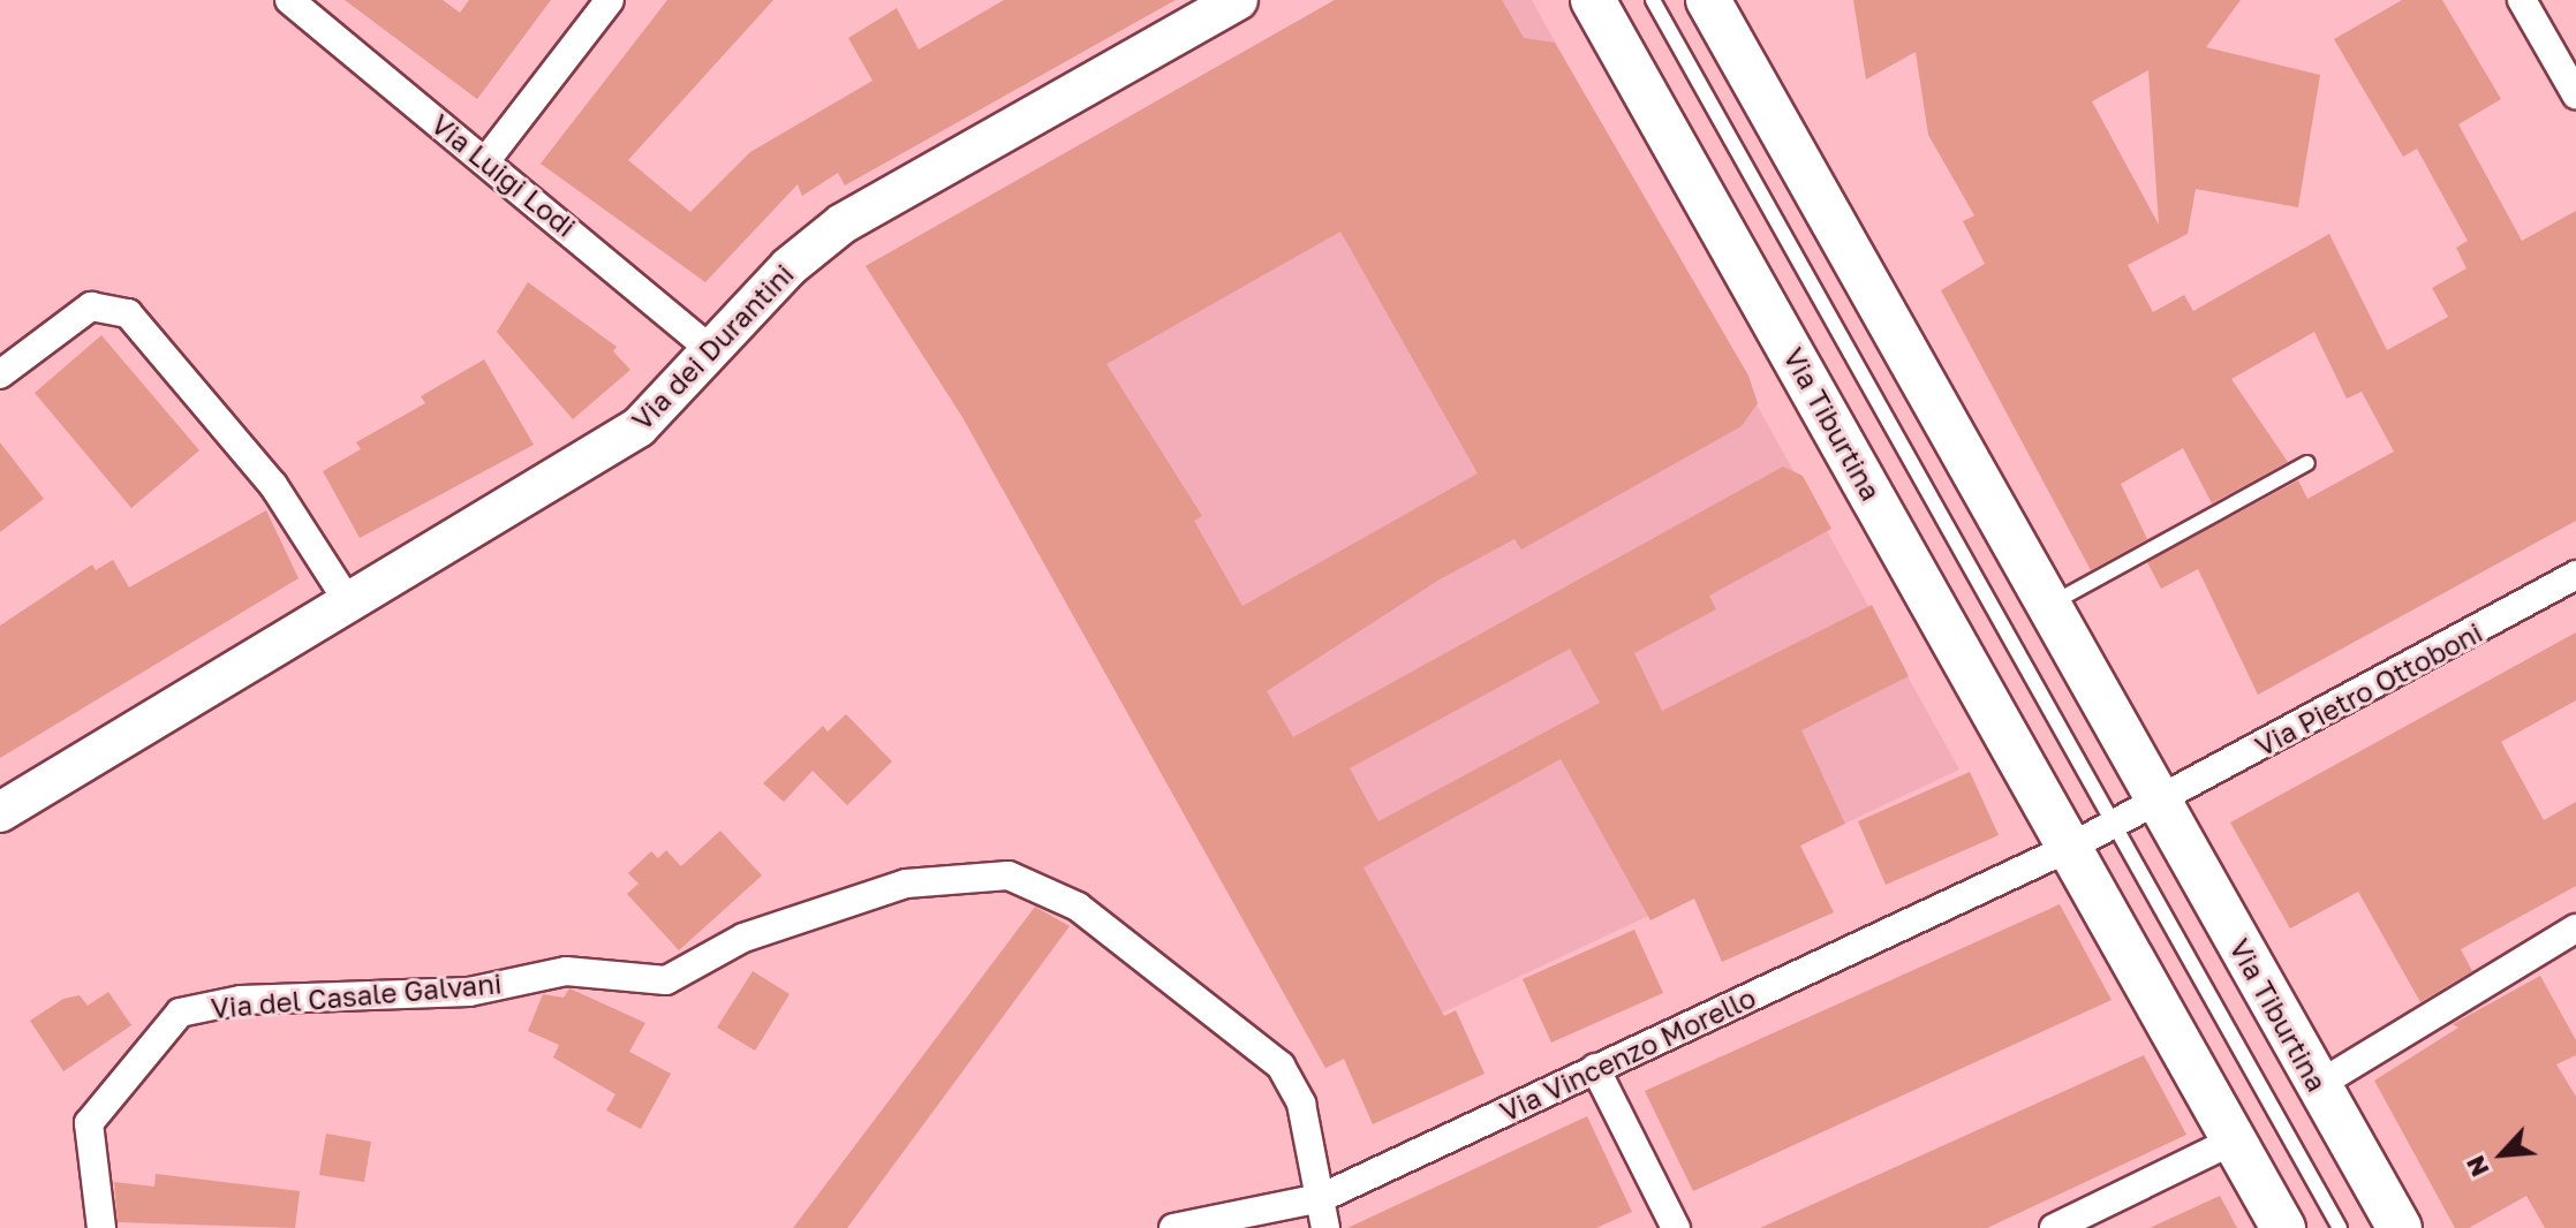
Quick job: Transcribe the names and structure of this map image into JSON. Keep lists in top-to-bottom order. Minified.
{"streets":{"main road":["Via Tiburtina"],"street":["Via Luigi Lodi","Via dei Durantini","Via Pietro Ottoboni","Via del Casale Galvani","Via Vincenzo Morello"]},"crossings":[["Via Luigi Lodi","Via dei Durantini"],["Via Tiburtina","Via Pietro Ottoboni"],["Via Tiburtina","Via Vincenzo Morello"],["Via del Casale Galvani","Via Vincenzo Morello"]],"north":"bottom left"}
